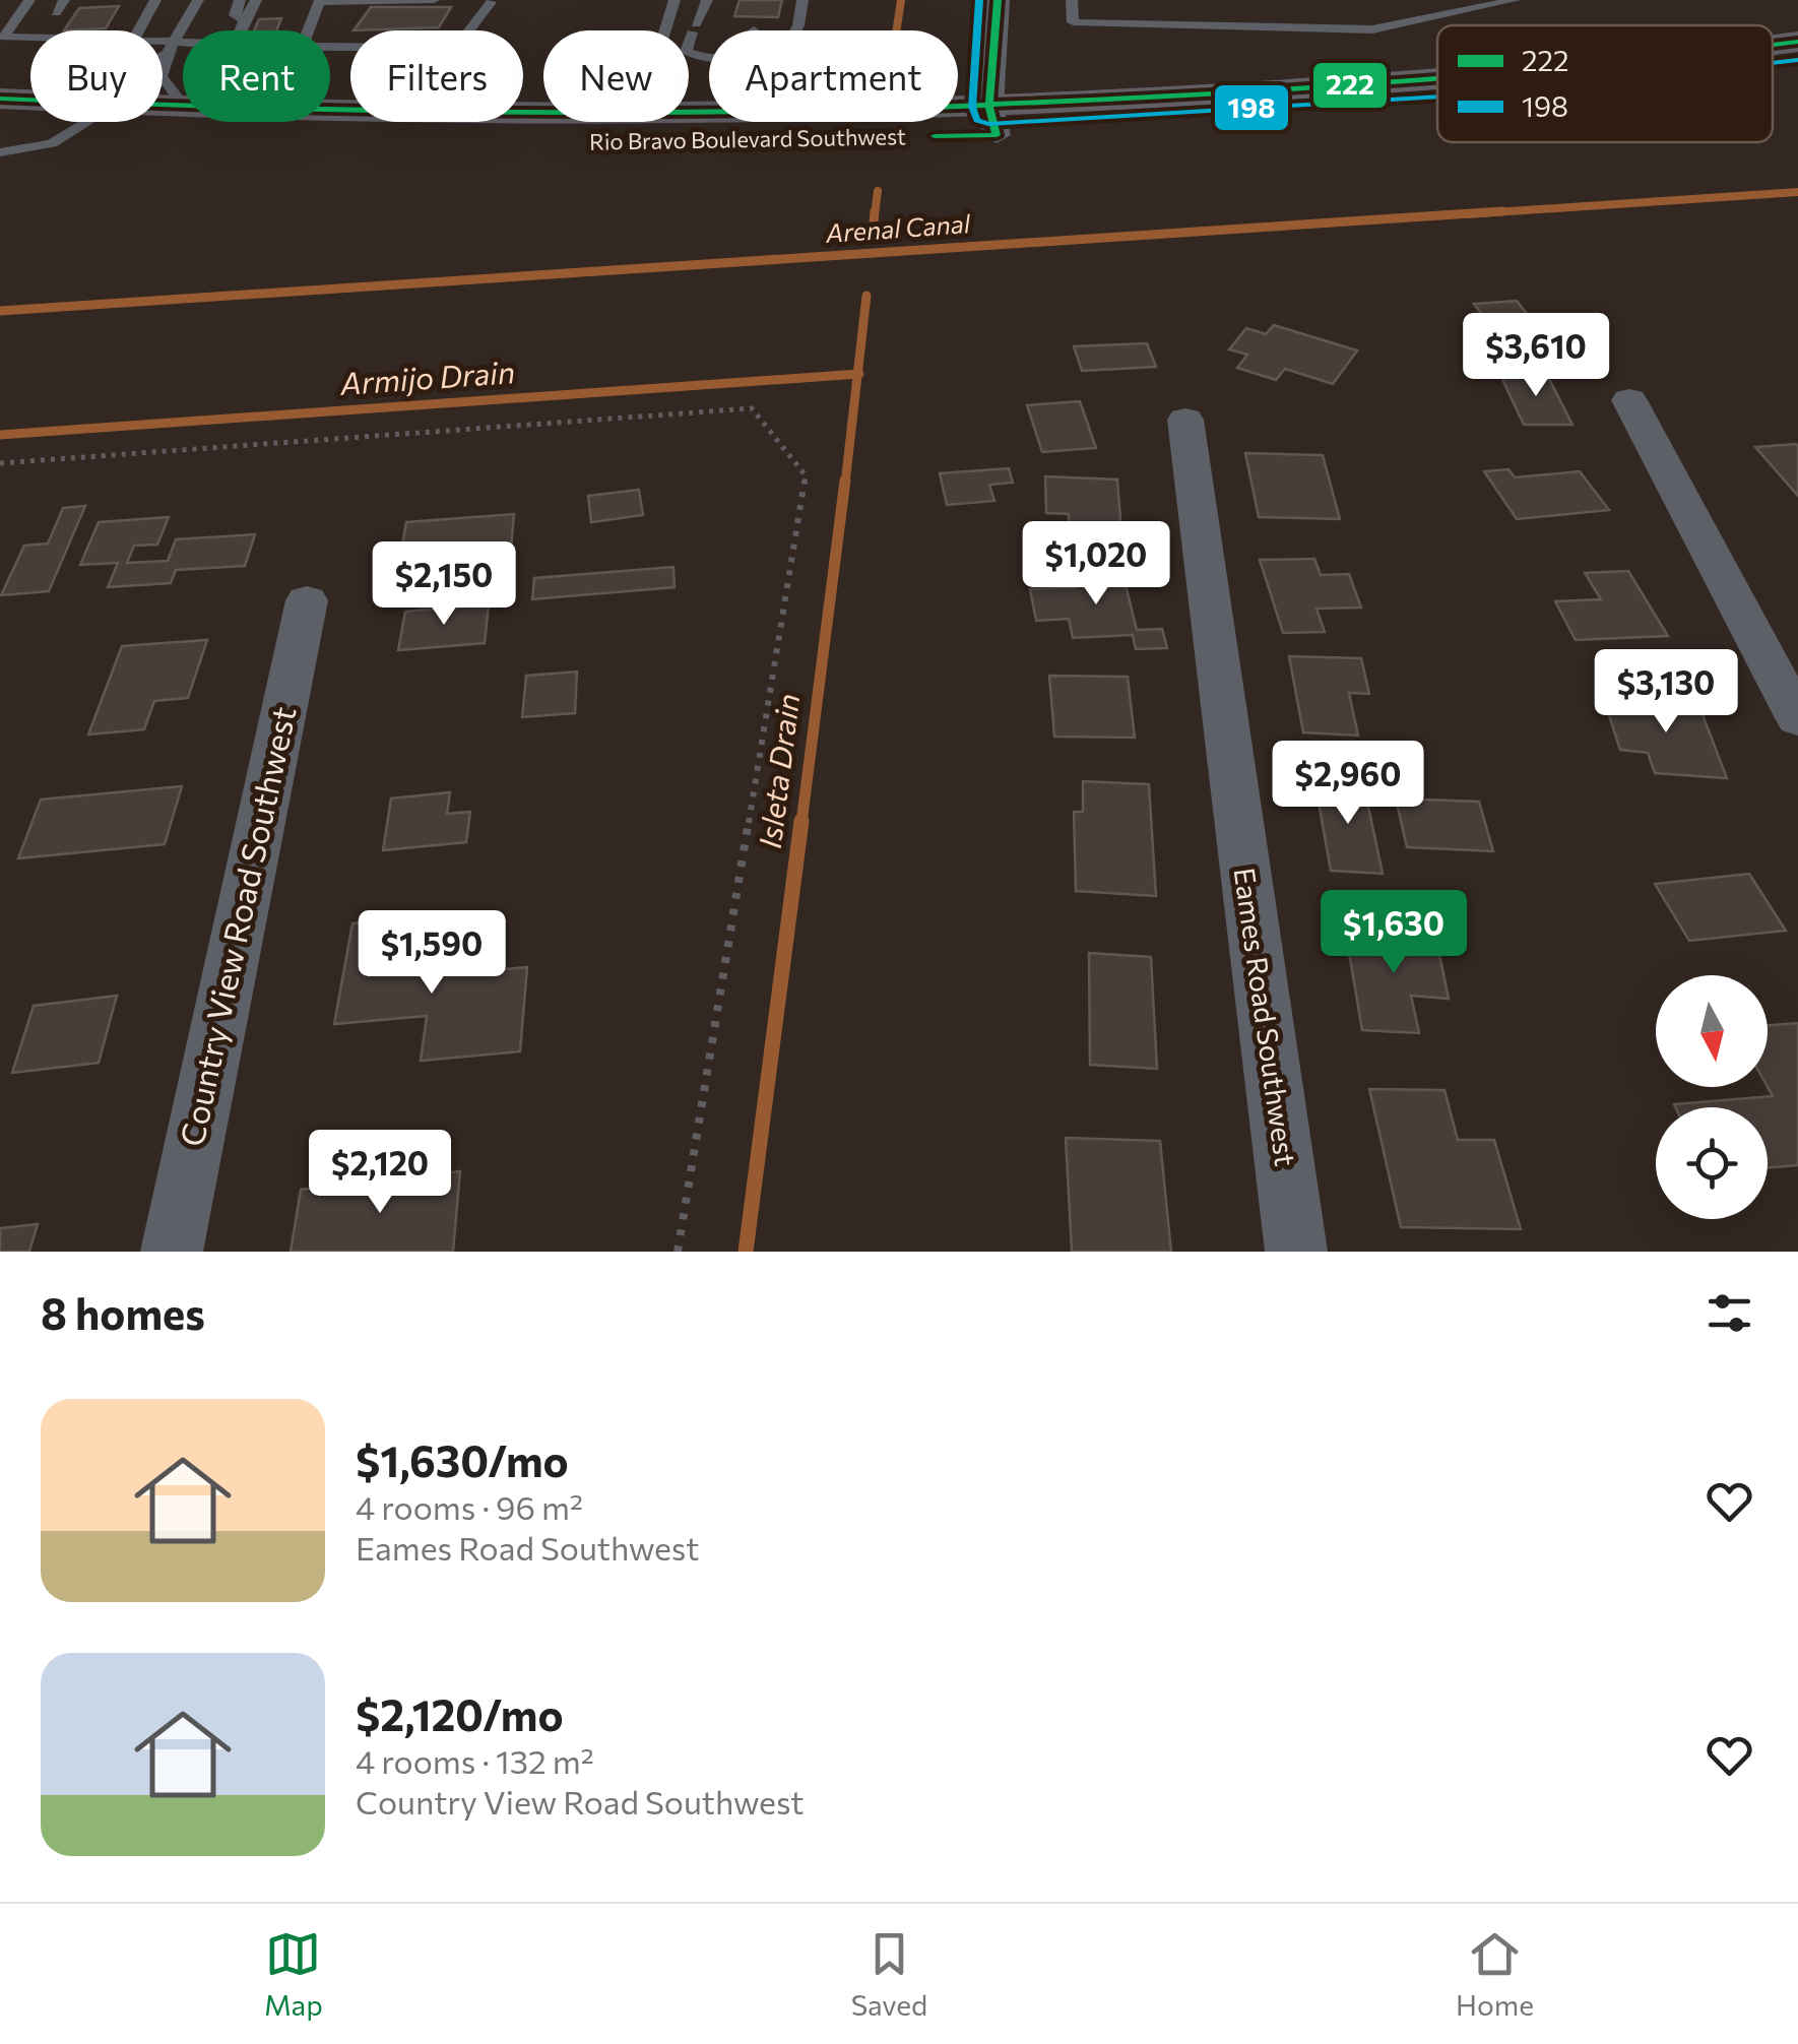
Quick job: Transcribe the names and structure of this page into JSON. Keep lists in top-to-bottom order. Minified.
{"streets":{"main road":["Rio Bravo Boulevard Southwest"],"street":["Country View Road Southwest","Eames Road Southwest"]},"water":["Arenal Canal","Armijo Drain","Isleta Drain"],"lines":["transit line 222","transit line 198"],"legend":["222","198"],"north":"bottom","page":{"chip":["Buy","Rent","Filters","New","Apartment"],"price":["$3,610","$1,020","$2,150","$3,130","$2,960","$1,630","$1,590","$2,120"],"heading":"8 homes","list":[{"name":"$1,630/mo","note":"4 rooms · 96 m² · Eames Road Southwest"},{"name":"$2,120/mo","note":"4 rooms · 132 m² · Country View Road Southwest"}],"tabs":["Map","Saved","Home"]}}
